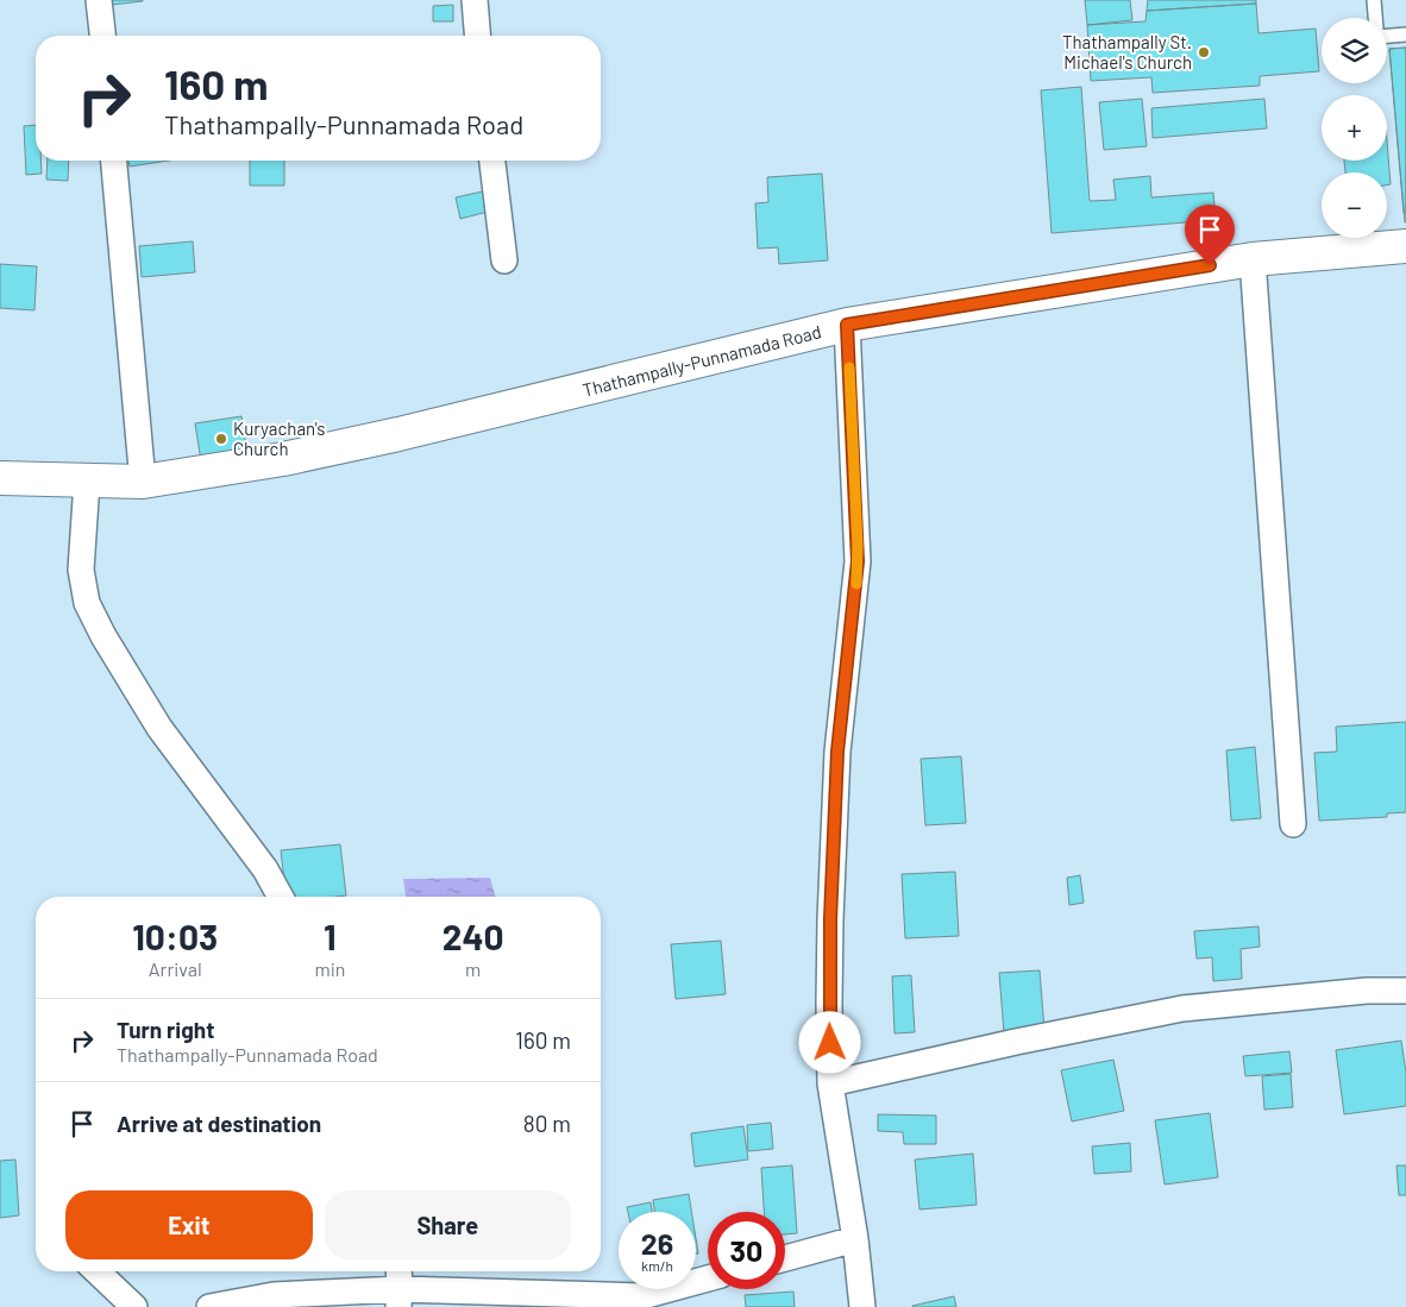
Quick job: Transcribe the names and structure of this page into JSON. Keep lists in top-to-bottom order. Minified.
{"streets":{"main road":["Thathampally-Punnamada Road"]},"places":["Thathampally St. Michael's Church","Kuryachan's Church"],"page":{"map_buttons":["+","−"],"turn":["160 m","Thathampally-Punnamada Road"],"eta":["10:03","Arrival","1","min","240","m"],"list":[{"name":"Turn right","note":"Thathampally-Punnamada Road","value":"160 m"},{"name":"Arrive at destination","value":"80 m"}],"buttons":["Exit","Share"],"speed":"26 km/h","limit":"30"}}
